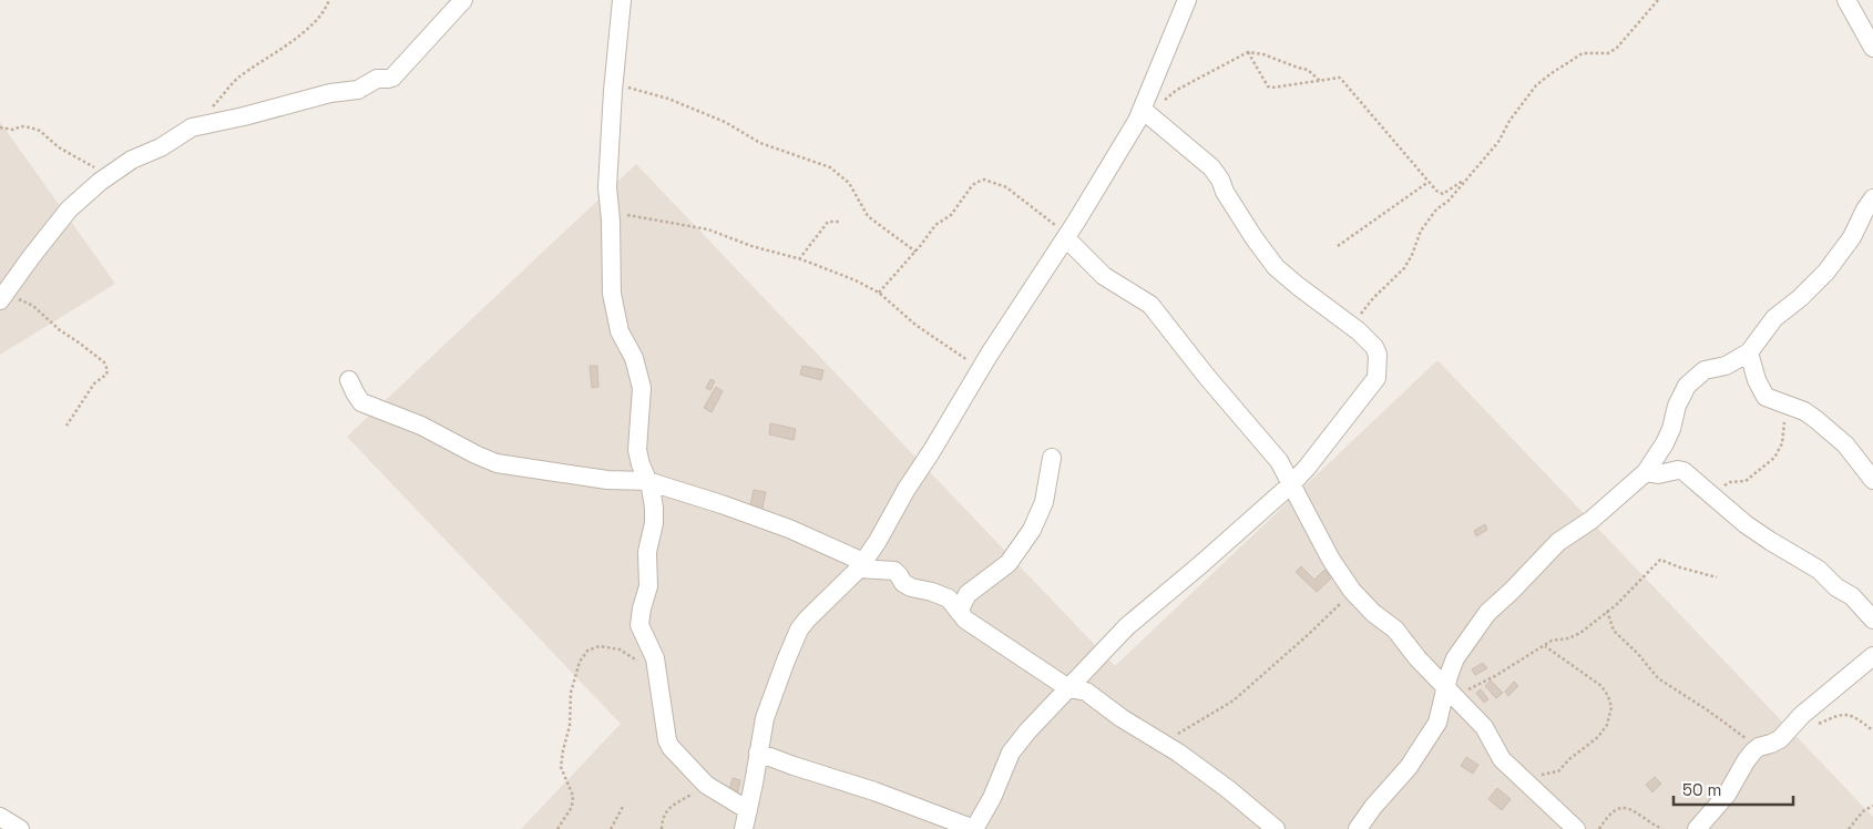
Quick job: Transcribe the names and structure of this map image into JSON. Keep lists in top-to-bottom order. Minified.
{"scale_bar":"50 m"}
